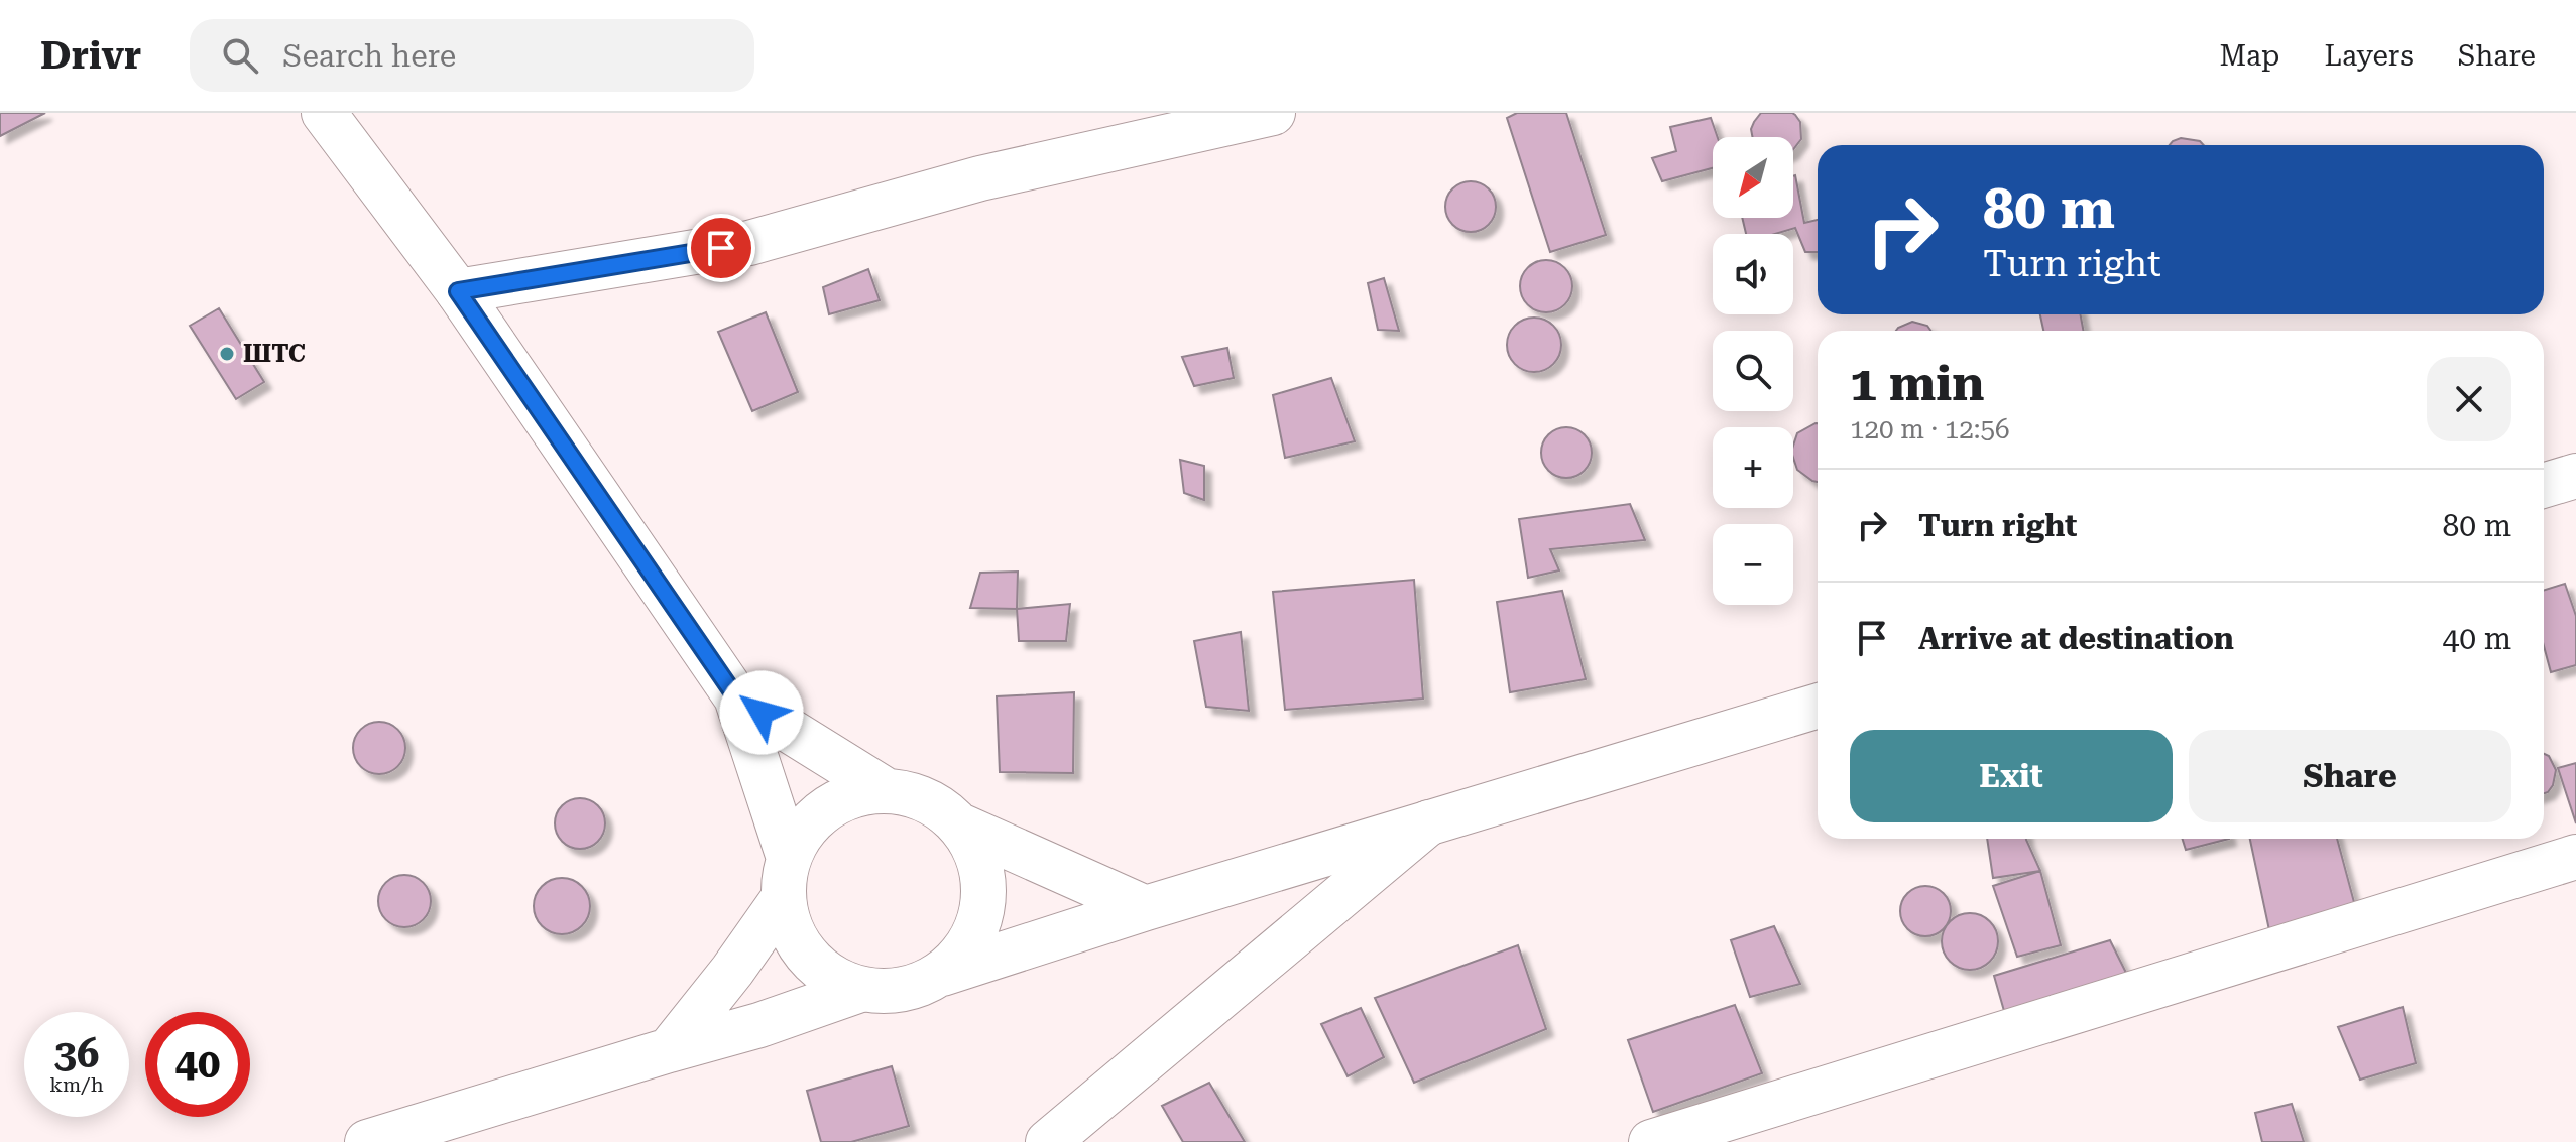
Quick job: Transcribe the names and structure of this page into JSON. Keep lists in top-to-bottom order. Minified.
{"places":["ШТС"],"north":"bottom left","page":{"header":"Drivr","search":"Search here","nav":["Map","Layers","Share"],"map_buttons":["+","−"],"turn":["80 m","Turn right"],"heading":["1 min","120 m · 12:56"],"list":[{"name":"Turn right","value":"80 m"},{"name":"Arrive at destination","value":"40 m"}],"buttons":["Exit","Share"],"speed":"36 km/h","limit":"40"}}
